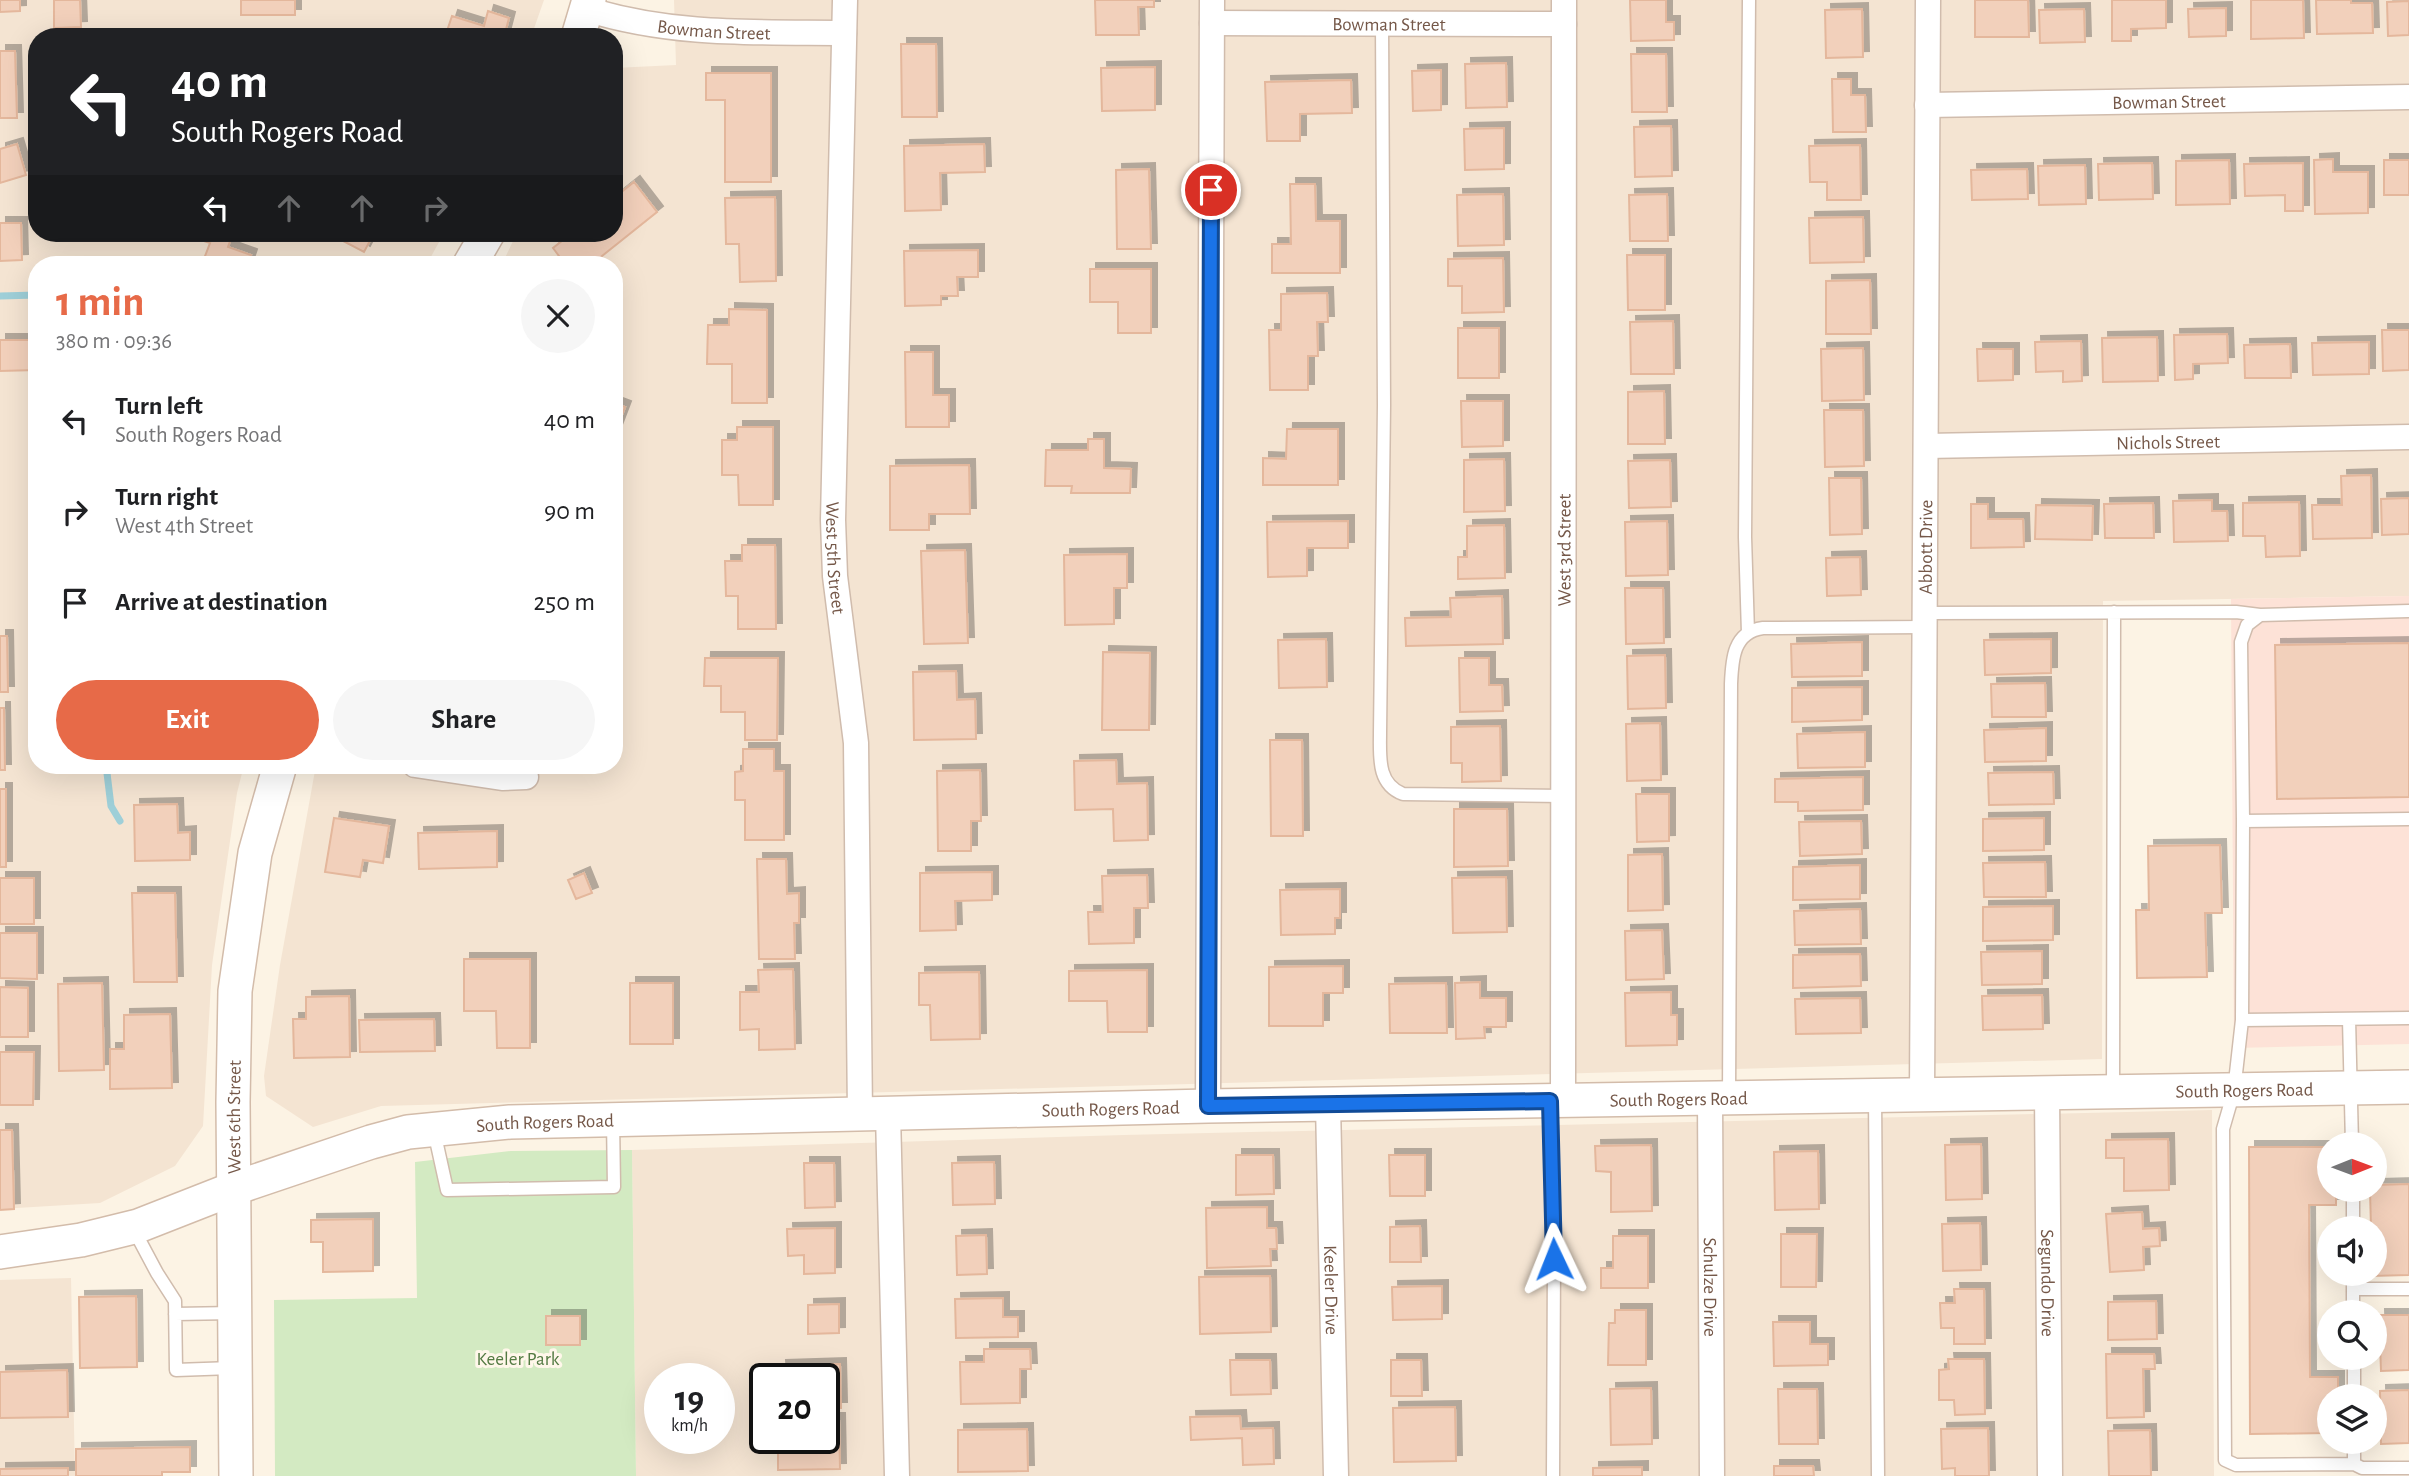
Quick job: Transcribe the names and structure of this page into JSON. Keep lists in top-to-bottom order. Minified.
{"streets":{"street":["Bowman Street","Nichols Street","Abbott Drive","West 3rd Street","West 5th Street","South Rogers Road","West 6th Street","Segundo Drive","Schulze Drive","Keeler Drive"]},"crossings":[["Bowman Street","Abbott Drive"],["Bowman Street","West 3rd Street"],["Bowman Street","West 5th Street"],["Nichols Street","Abbott Drive"],["Abbott Drive","South Rogers Road"],["West 3rd Street","South Rogers Road"],["West 5th Street","South Rogers Road"],["South Rogers Road","West 6th Street"],["South Rogers Road","Segundo Drive"],["South Rogers Road","Schulze Drive"],["South Rogers Road","Keeler Drive"]],"parks":["Keeler Park"],"north":"right","page":{"turn":["40 m","South Rogers Road"],"heading":["1 min","380 m · 09:36"],"list":[{"name":"Turn left","note":"South Rogers Road","value":"40 m"},{"name":"Turn right","note":"West 4th Street","value":"90 m"},{"name":"Arrive at destination","value":"250 m"}],"buttons":["Exit","Share"],"speed":"19 km/h","limit":"20"}}
